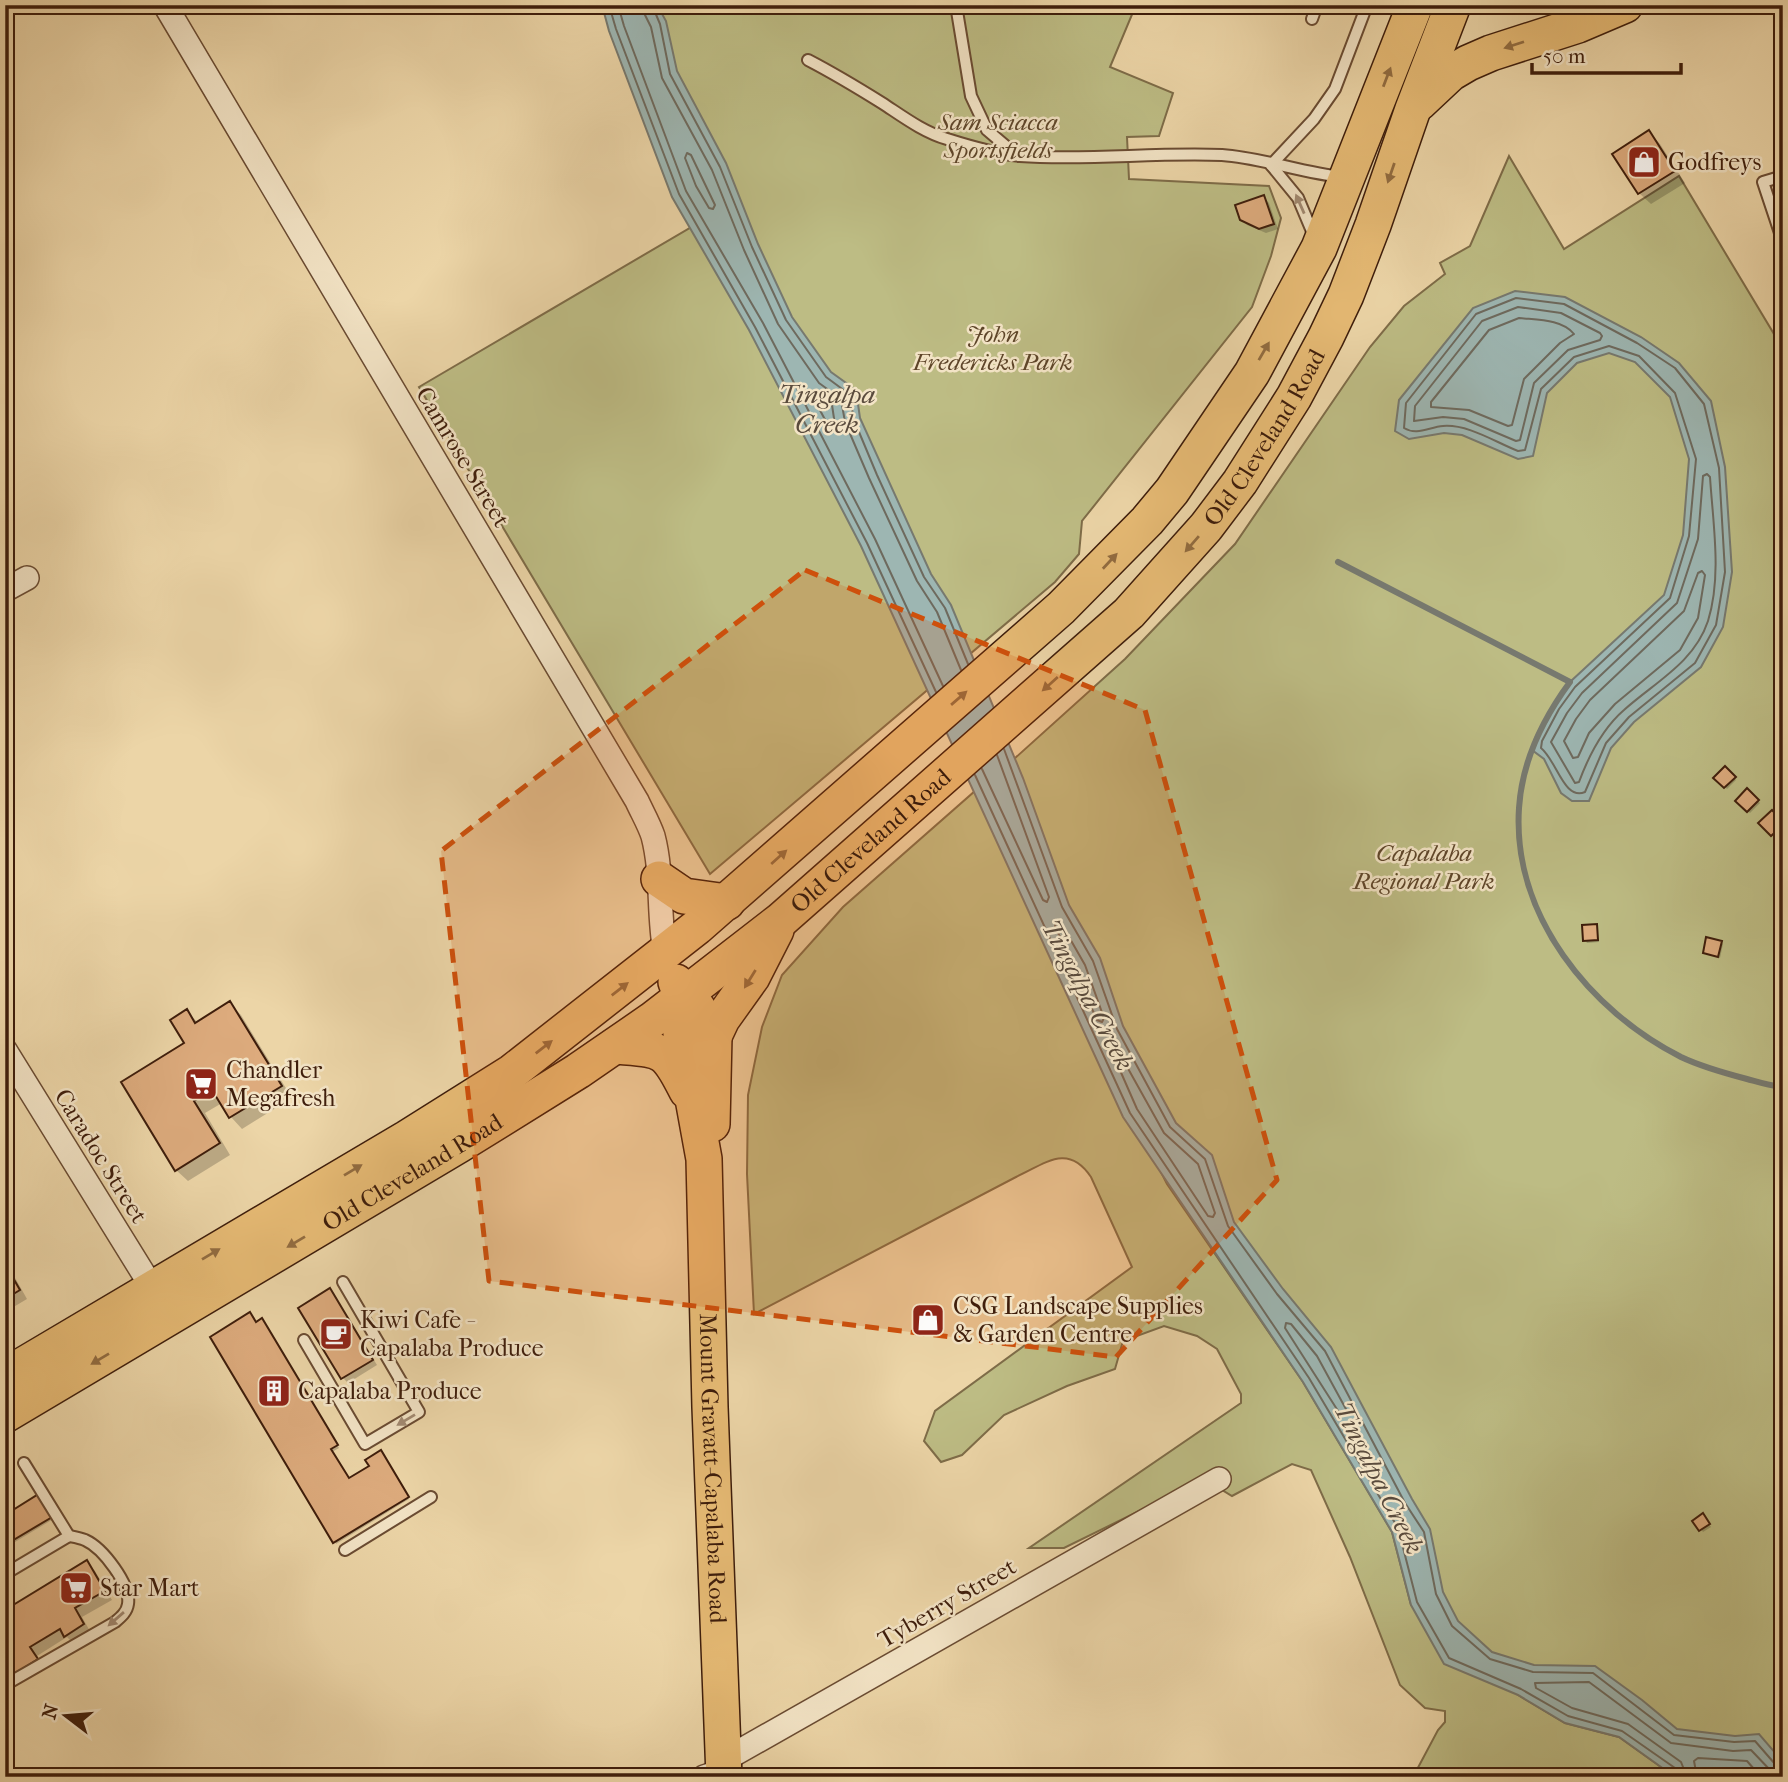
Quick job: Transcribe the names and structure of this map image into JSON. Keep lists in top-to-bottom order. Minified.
{"streets":{"main road":["Old Cleveland Road","Mount Gravatt-Capalaba Road"],"street":["Camrose Street","Caradoc Street","Tyberry Street"]},"crossings":[["Old Cleveland Road","Camrose Street"],["Old Cleveland Road","Caradoc Street"],["Old Cleveland Road","Mount Gravatt-Capalaba Road"],["Camrose Street","Mount Gravatt-Capalaba Road"],["Mount Gravatt-Capalaba Road","Tyberry Street"]],"water":["Tingalpa Creek"],"parks":["Sam Sciacca Sportsfields","John Fredericks Park","Capalaba Regional Park"],"places":{"shop":["Godfreys","CSG Landscape Supplies & Garden Centre"],"supermarket":["Chandler Megafresh","Star Mart"],"cafe":["Kiwi Cafe - Capalaba Produce"],"building":["Capalaba Produce"]},"scale_bar":"50 m","north":"left"}
